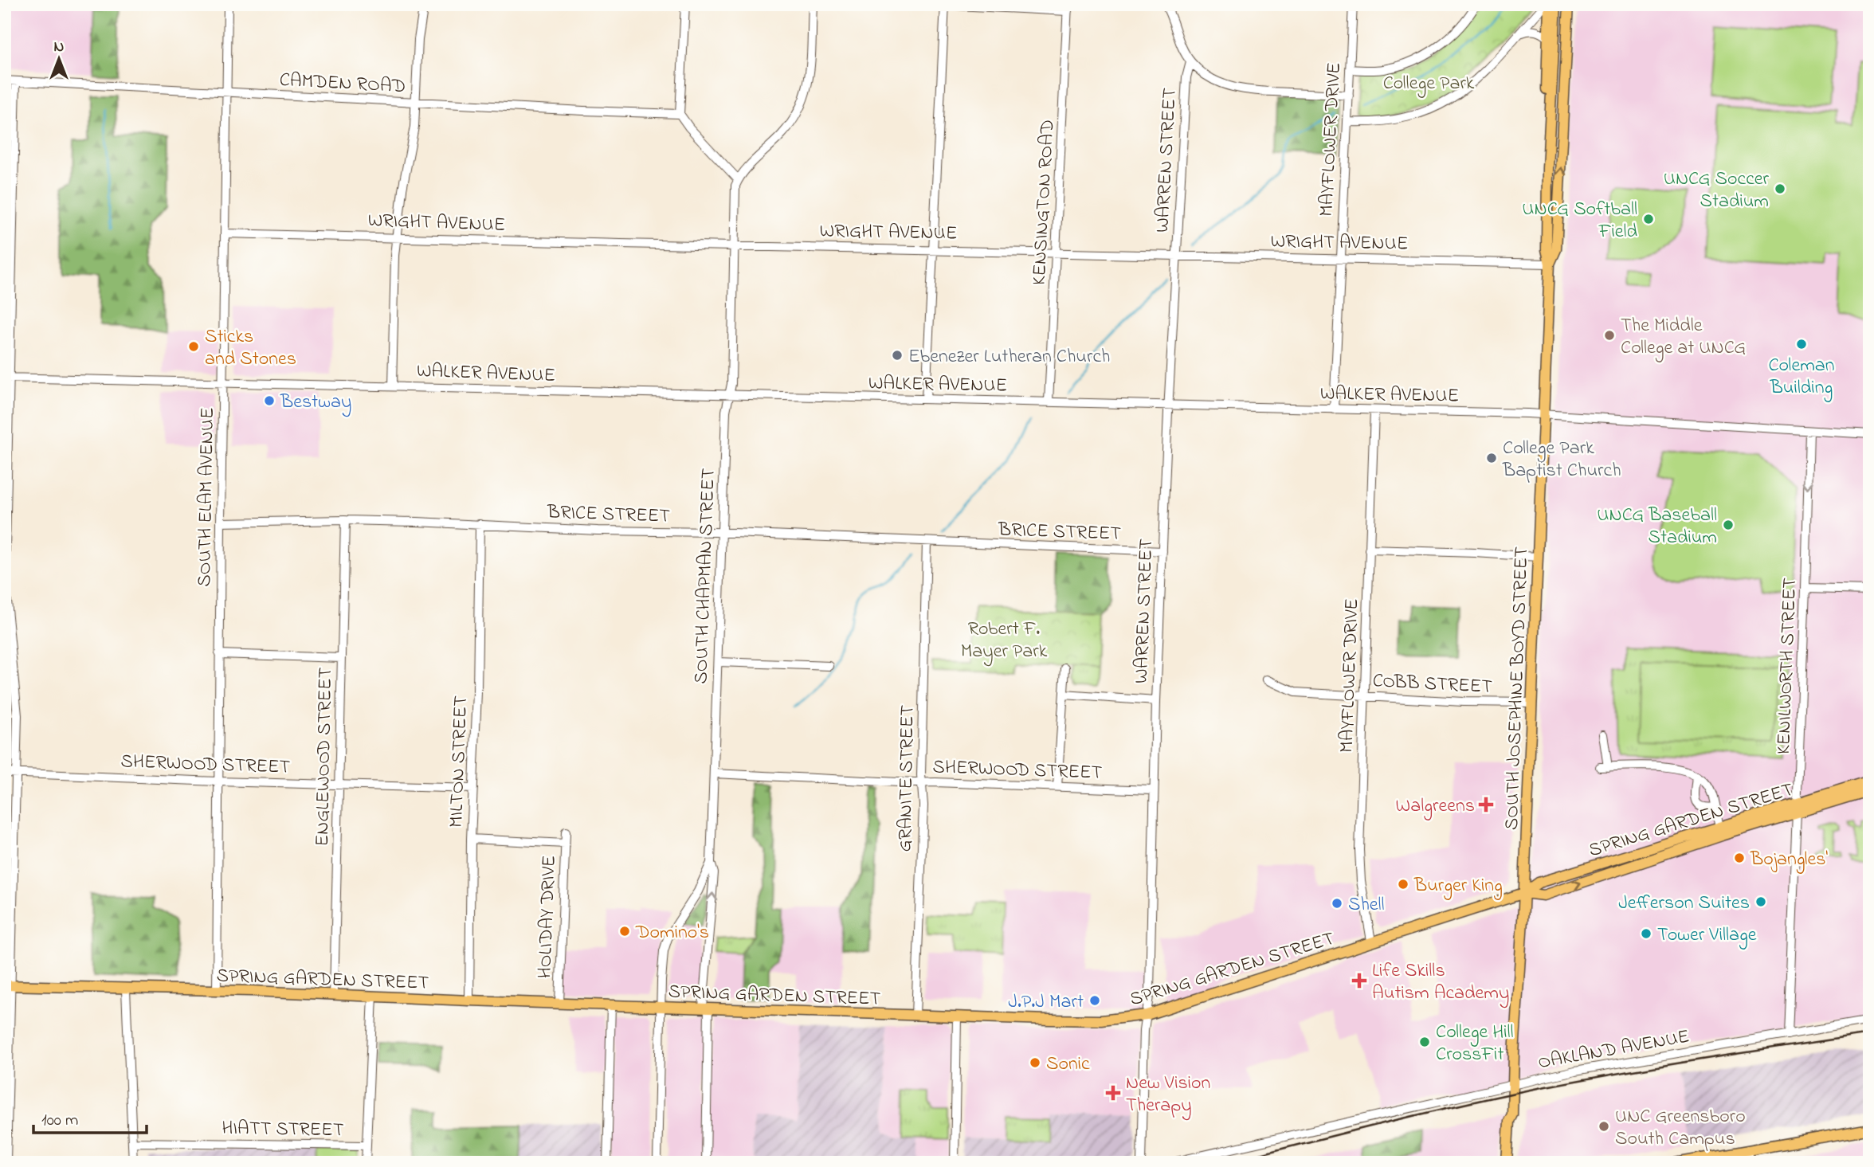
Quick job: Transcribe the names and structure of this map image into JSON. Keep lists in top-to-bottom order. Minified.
{"streets":{"main road":["SOUTH JOSEPHINE BOYD STREET","SPRING GARDEN STREET"],"street":["CAMDEN ROAD","MAYFLOWER DRIVE","WARREN STREET","KENSINGTON ROAD","WRIGHT AVENUE","WALKER AVENUE","SOUTH ELAM AVENUE","BRICE STREET","SOUTH CHAPMAN STREET","KENILWORTH STREET","COBB STREET","ENGLEWOOD STREET","MILTON STREET","SHERWOOD STREET","GRANITE STREET","HOLIDAY DRIVE","OAKLAND AVENUE","HIATT STREET"]},"crossings":[["CAMDEN ROAD","SOUTH ELAM AVENUE"],["MAYFLOWER DRIVE","WRIGHT AVENUE"],["MAYFLOWER DRIVE","WALKER AVENUE"],["MAYFLOWER DRIVE","COBB STREET"],["MAYFLOWER DRIVE","SPRING GARDEN STREET"],["WARREN STREET","WRIGHT AVENUE"],["WARREN STREET","WALKER AVENUE"],["WARREN STREET","BRICE STREET"],["WARREN STREET","SHERWOOD STREET"],["WARREN STREET","SPRING GARDEN STREET"],["KENSINGTON ROAD","WRIGHT AVENUE"],["KENSINGTON ROAD","WALKER AVENUE"],["WRIGHT AVENUE","SOUTH ELAM AVENUE"],["WRIGHT AVENUE","SOUTH CHAPMAN STREET"],["WRIGHT AVENUE","SOUTH JOSEPHINE BOYD STREET"],["WALKER AVENUE","SOUTH ELAM AVENUE"],["WALKER AVENUE","SOUTH CHAPMAN STREET"],["WALKER AVENUE","KENILWORTH STREET"],["WALKER AVENUE","SOUTH JOSEPHINE BOYD STREET"],["SOUTH ELAM AVENUE","BRICE STREET"],["SOUTH ELAM AVENUE","SHERWOOD STREET"],["SOUTH ELAM AVENUE","SPRING GARDEN STREET"],["BRICE STREET","SOUTH CHAPMAN STREET"],["BRICE STREET","ENGLEWOOD STREET"],["BRICE STREET","MILTON STREET"],["BRICE STREET","GRANITE STREET"],["SOUTH CHAPMAN STREET","SHERWOOD STREET"],["SOUTH CHAPMAN STREET","SPRING GARDEN STREET"],["KENILWORTH STREET","SPRING GARDEN STREET"],["KENILWORTH STREET","OAKLAND AVENUE"],["COBB STREET","SOUTH JOSEPHINE BOYD STREET"],["SOUTH JOSEPHINE BOYD STREET","SPRING GARDEN STREET"],["SOUTH JOSEPHINE BOYD STREET","OAKLAND AVENUE"],["ENGLEWOOD STREET","SHERWOOD STREET"],["ENGLEWOOD STREET","SPRING GARDEN STREET"],["MILTON STREET","SHERWOOD STREET"],["MILTON STREET","SPRING GARDEN STREET"],["SHERWOOD STREET","GRANITE STREET"],["GRANITE STREET","SPRING GARDEN STREET"],["SPRING GARDEN STREET","HOLIDAY DRIVE"]],"parks":["College Park","Robert F. Mayer Park"],"places":{"other":["UNCG Soccer Stadium","UNCG Softball Field","The Middle College at UNCG","Coleman Building","Sticks and Stones","Ebenezer Lutheran Church","Bestway","College Park Baptist Church","UNCG Baseball Stadium","Bojangles'","Burger King","Jefferson Suites","Shell","Domino's","Tower Village","J.P.J Mart","College Hill CrossFit","Sonic","UNC Greensboro South Campus"],"health":["Walgreens","Life Skills Autism Academy","New Vision Therapy"]},"scale_bar":"100 m","north":"top"}
